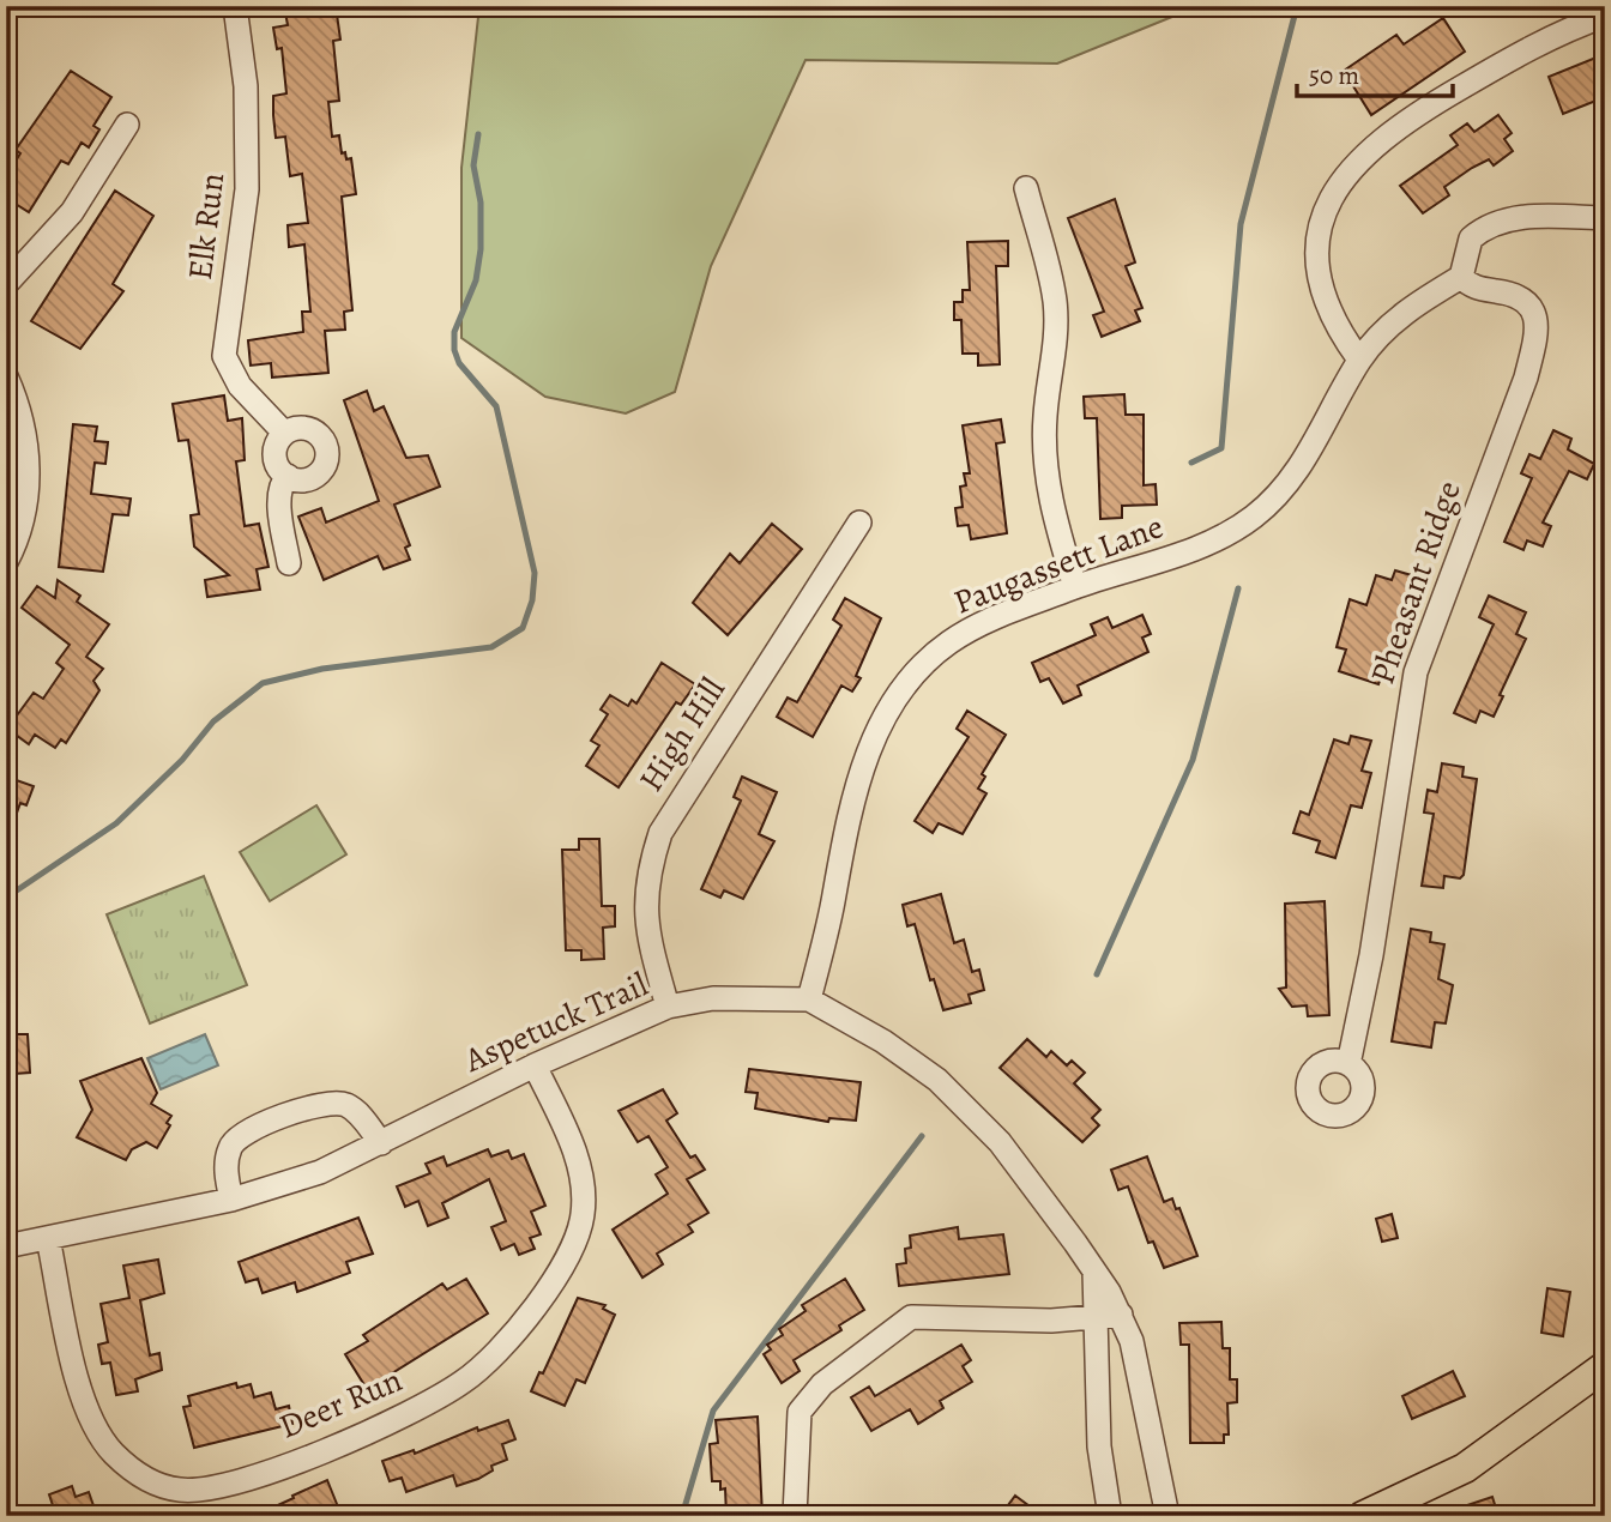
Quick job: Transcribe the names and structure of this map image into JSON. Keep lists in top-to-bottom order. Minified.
{"streets":{"street":["Elk Run","Paugassett Lane","Pheasant Ridge","High Hill","Aspetuck Trail","Deer Run"]},"crossings":[["Paugassett Lane","Pheasant Ridge"],["Paugassett Lane","Aspetuck Trail"],["High Hill","Aspetuck Trail"],["Aspetuck Trail","Deer Run"]],"scale_bar":"50 m"}
